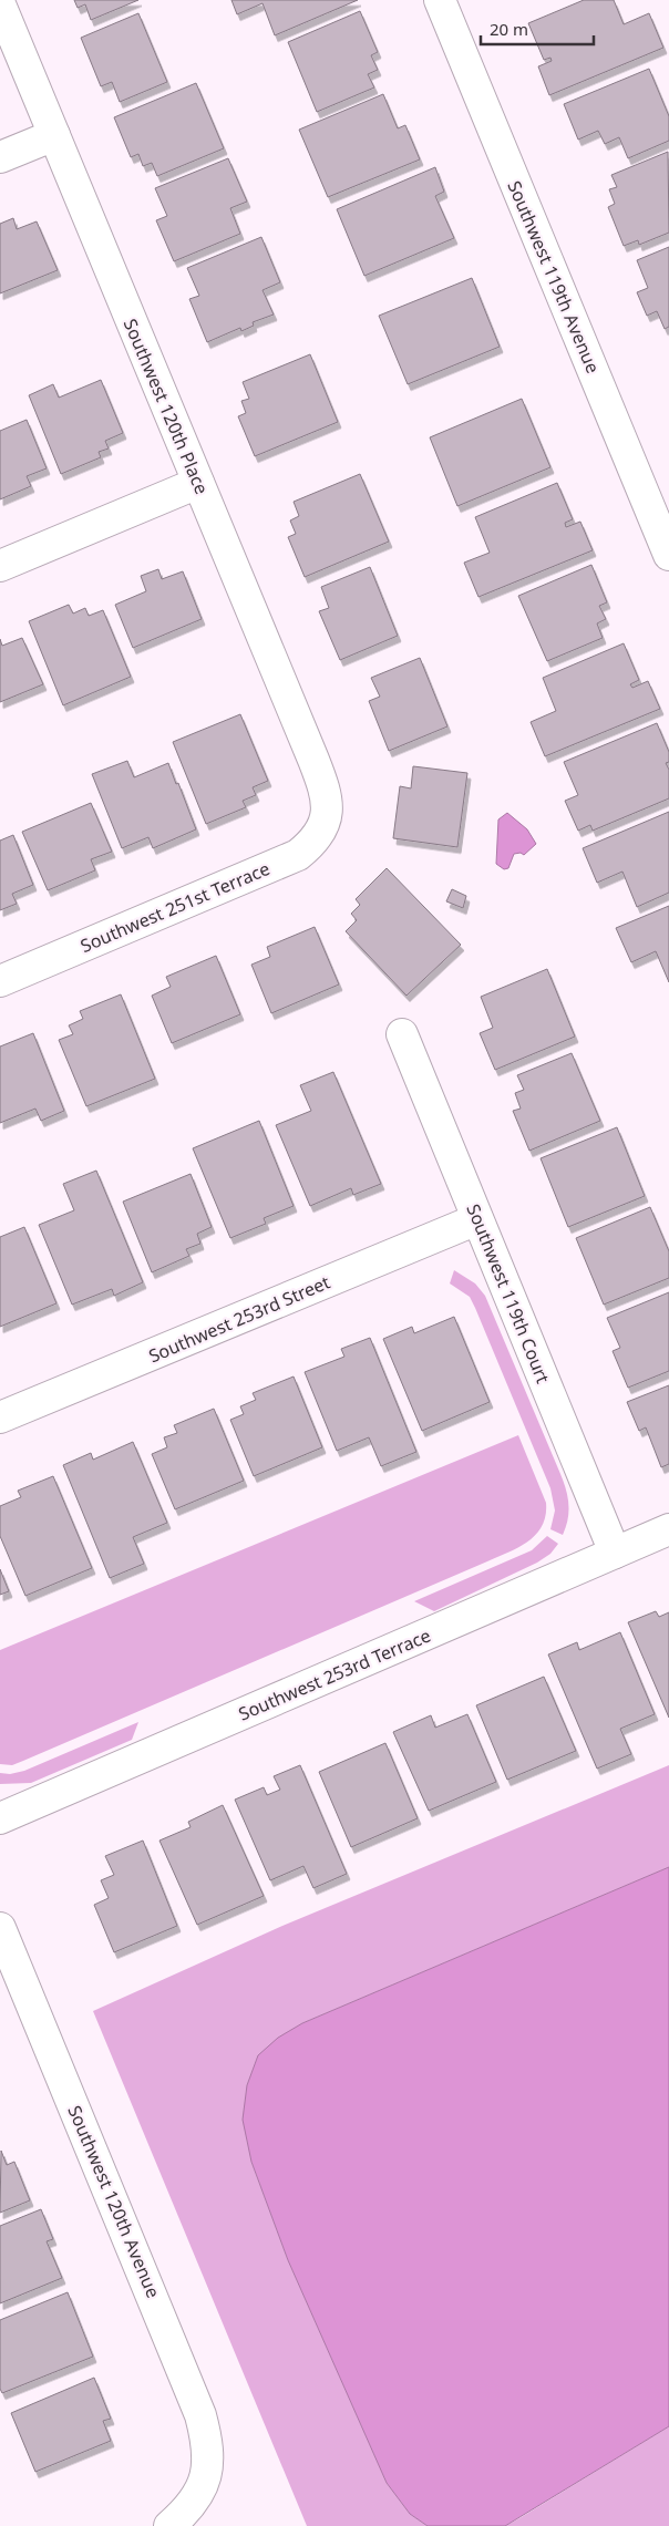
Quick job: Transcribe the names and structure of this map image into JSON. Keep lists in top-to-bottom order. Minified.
{"streets":{"street":["Southwest 119th Avenue","Southwest 120th Place","Southwest 251st Terrace","Southwest 119th Court","Southwest 253rd Street","Southwest 253rd Terrace","Southwest 120th Avenue"]},"crossings":[["Southwest 120th Place","Southwest 251st Terrace"],["Southwest 119th Court","Southwest 253rd Street"],["Southwest 119th Court","Southwest 253rd Terrace"]],"scale_bar":"20 m"}
